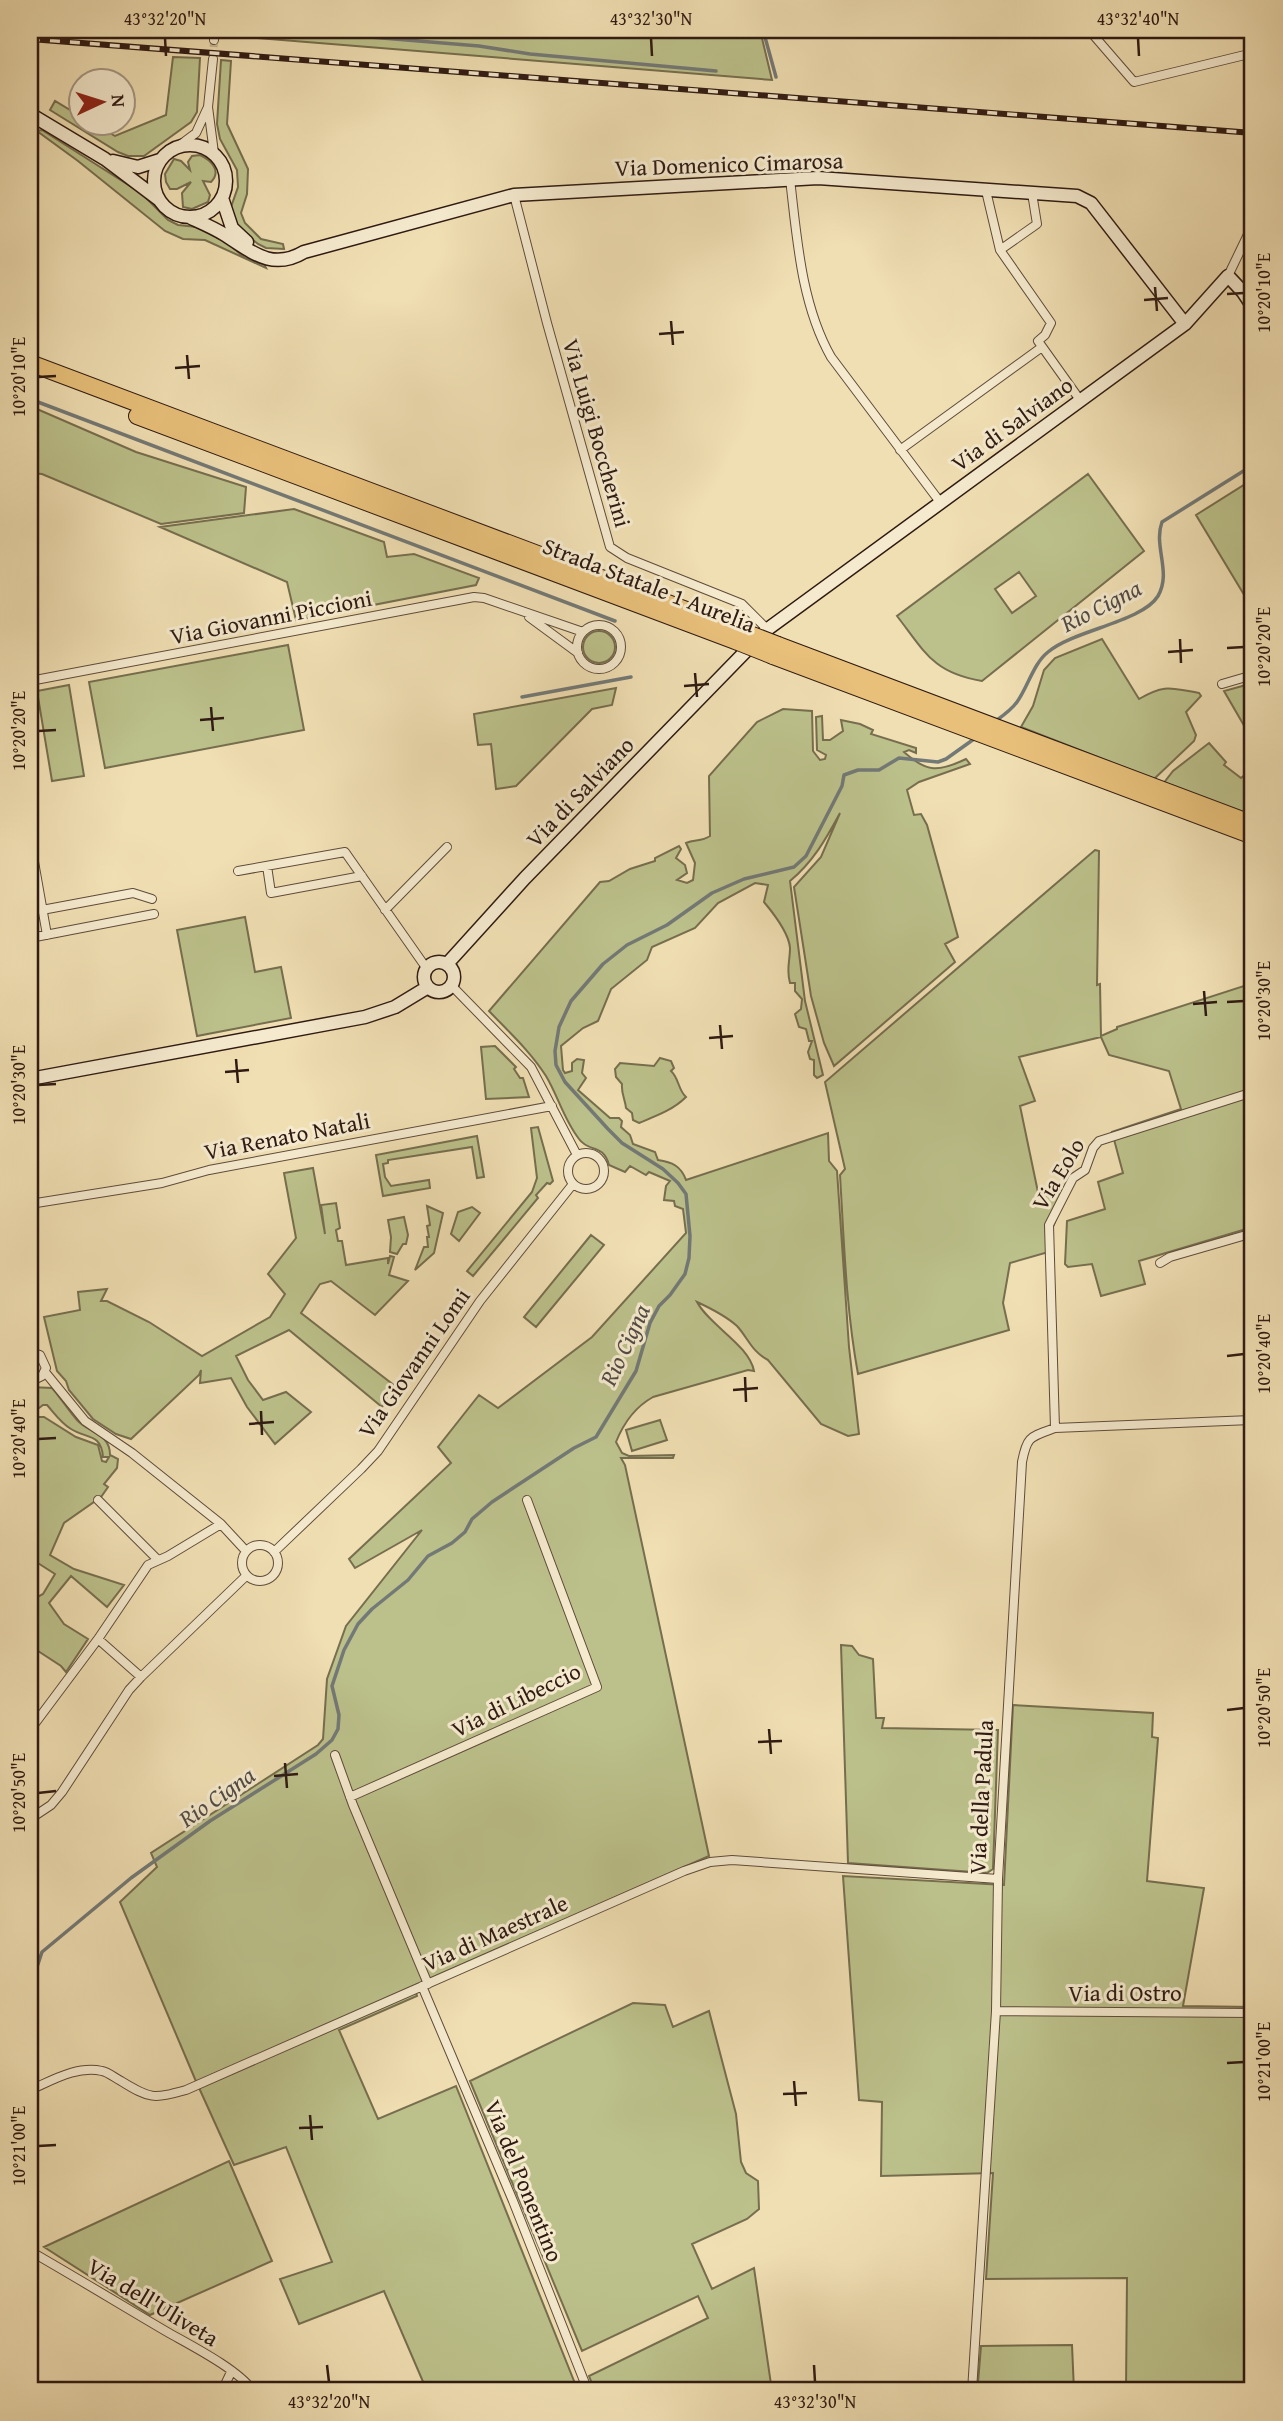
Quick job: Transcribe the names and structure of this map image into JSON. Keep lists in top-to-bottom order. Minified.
{"streets":{"highway":["Strada Statale 1 Aurelia"],"street":["Via Domenico Cimarosa","Via di Salviano","Via Luigi Boccherini","Via Giovanni Piccioni","Via Renato Natali","Via Eolo","Via Giovanni Lomi","Via di Libeccio","Via della Padula","Via di Maestrale","Via di Ostro","Via del Ponentino","Via dell'Uliveta"]},"crossings":[["Via Domenico Cimarosa","Via di Salviano"],["Via Domenico Cimarosa","Via Luigi Boccherini"],["Via di Salviano","Via Luigi Boccherini"],["Via di Salviano","Strada Statale 1 Aurelia"],["Via Eolo","Via della Padula"],["Via della Padula","Via di Maestrale"],["Via della Padula","Via di Ostro"],["Via di Maestrale","Via del Ponentino"]],"water":["Rio Cigna"],"north":"right","coordinates":["43°32'20\"N","43°32'30\"N","43°32'40\"N","10°20'10\"E","10°20'20\"E","10°20'30\"E","10°20'40\"E","10°20'50\"E","10°21'00\"E"]}
